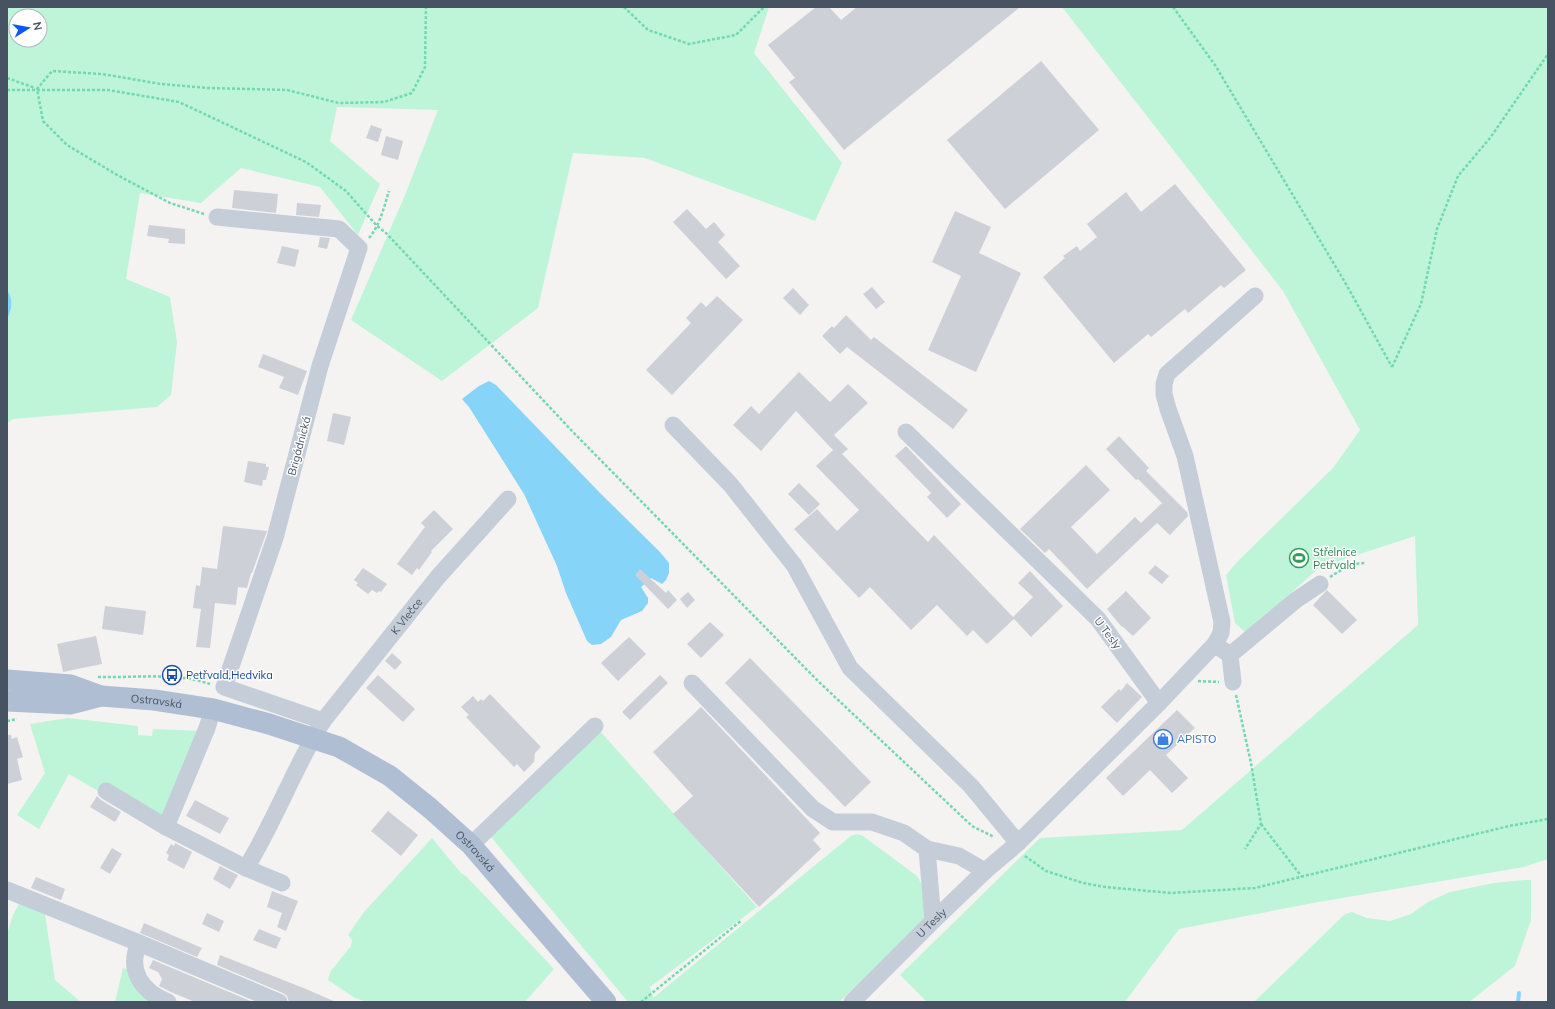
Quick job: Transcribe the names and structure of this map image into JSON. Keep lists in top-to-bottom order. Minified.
{"streets":{"main road":["Ostravská"],"street":["Brigádnická","K Vlečce","U Tesly"]},"crossings":[["Brigádnická","K Vlečce"],["Brigádnická","Ostravská"],["K Vlečce","Ostravská"]],"places":{"sports":["Střelnice Petřvald"],"bus stop":["Petřvald,Hedvika"],"shop":["APISTO"]},"north":"right"}
